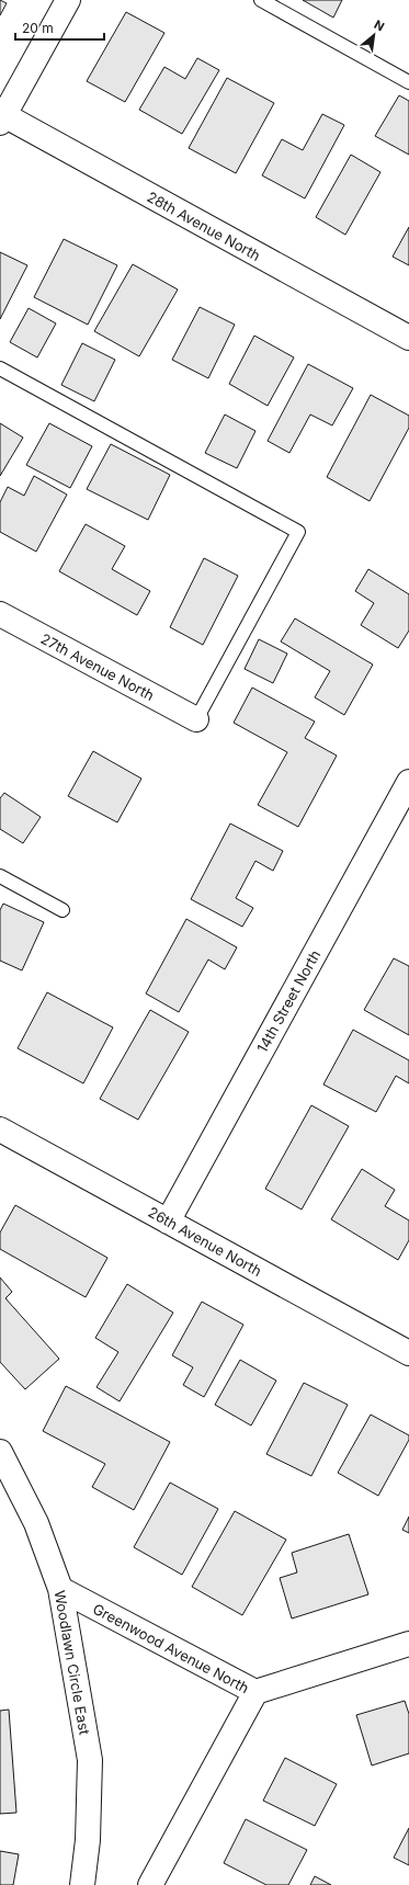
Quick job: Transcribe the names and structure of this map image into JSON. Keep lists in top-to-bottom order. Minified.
{"streets":{"street":["28th Avenue North","27th Avenue North","14th Street North","26th Avenue North","Greenwood Avenue North","Woodlawn Circle East"]},"crossings":[["14th Street North","26th Avenue North"],["Greenwood Avenue North","Woodlawn Circle East"]],"scale_bar":"20 m","north":"top right"}
